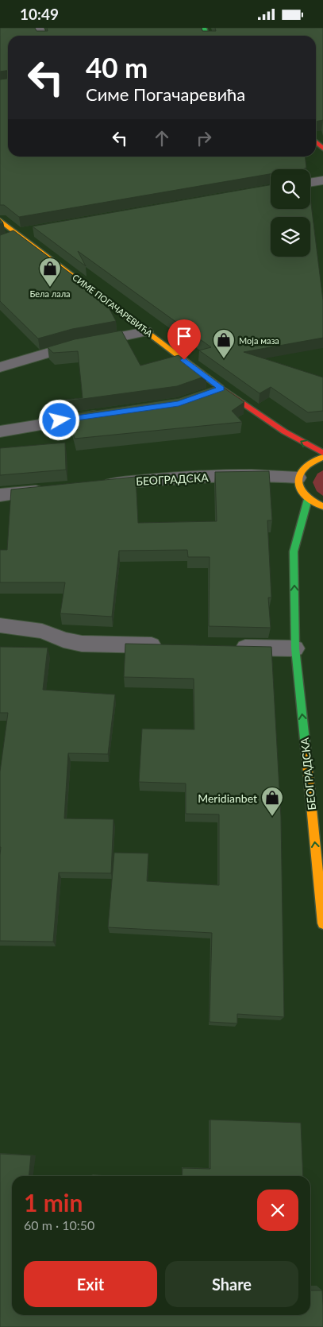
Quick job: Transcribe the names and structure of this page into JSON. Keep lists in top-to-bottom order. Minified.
{"streets":{"main road":["СИМЕ ПОГАЧАРЕВИЋА","БЕОГРАДСКА"]},"one_way":["БЕОГРАДСКА"],"places":{"shop":["Бела лала","Моја маза","Meridianbet"]},"page":{"status":"10:49","turn":["40 m","Симе Погачаревића"],"heading":["1 min","60 m · 10:50"],"buttons":["Exit","Share"]}}
